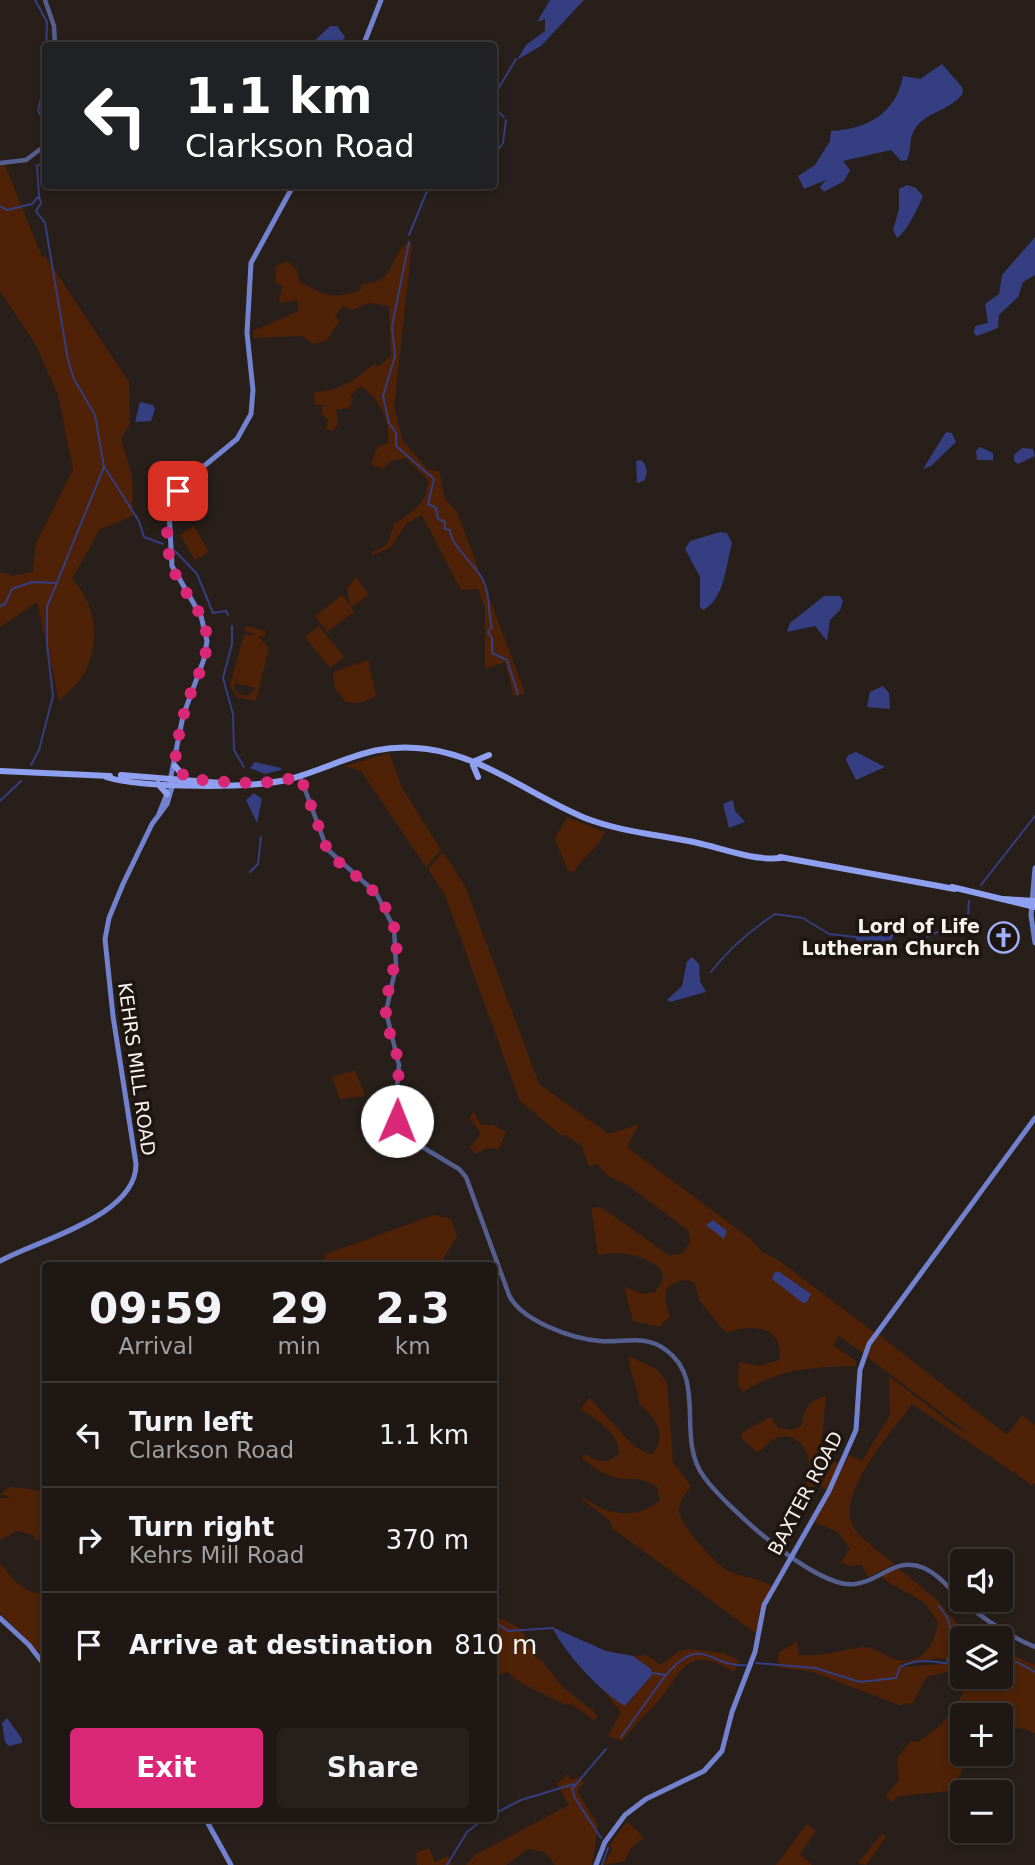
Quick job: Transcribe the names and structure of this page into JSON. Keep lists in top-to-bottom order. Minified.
{"streets":{"main road":["KEHRS MILL ROAD","BAXTER ROAD"]},"places":{"church":["Lord of Life Lutheran Church"]},"page":{"turn":["1.1 km","Clarkson Road"],"eta":["09:59","Arrival","29","min","2.3","km"],"list":[{"name":"Turn left","note":"Clarkson Road","value":"1.1 km"},{"name":"Turn right","note":"Kehrs Mill Road","value":"370 m"},{"name":"Arrive at destination","value":"810 m"}],"map_buttons":["+","−"],"buttons":["Exit","Share"]}}
